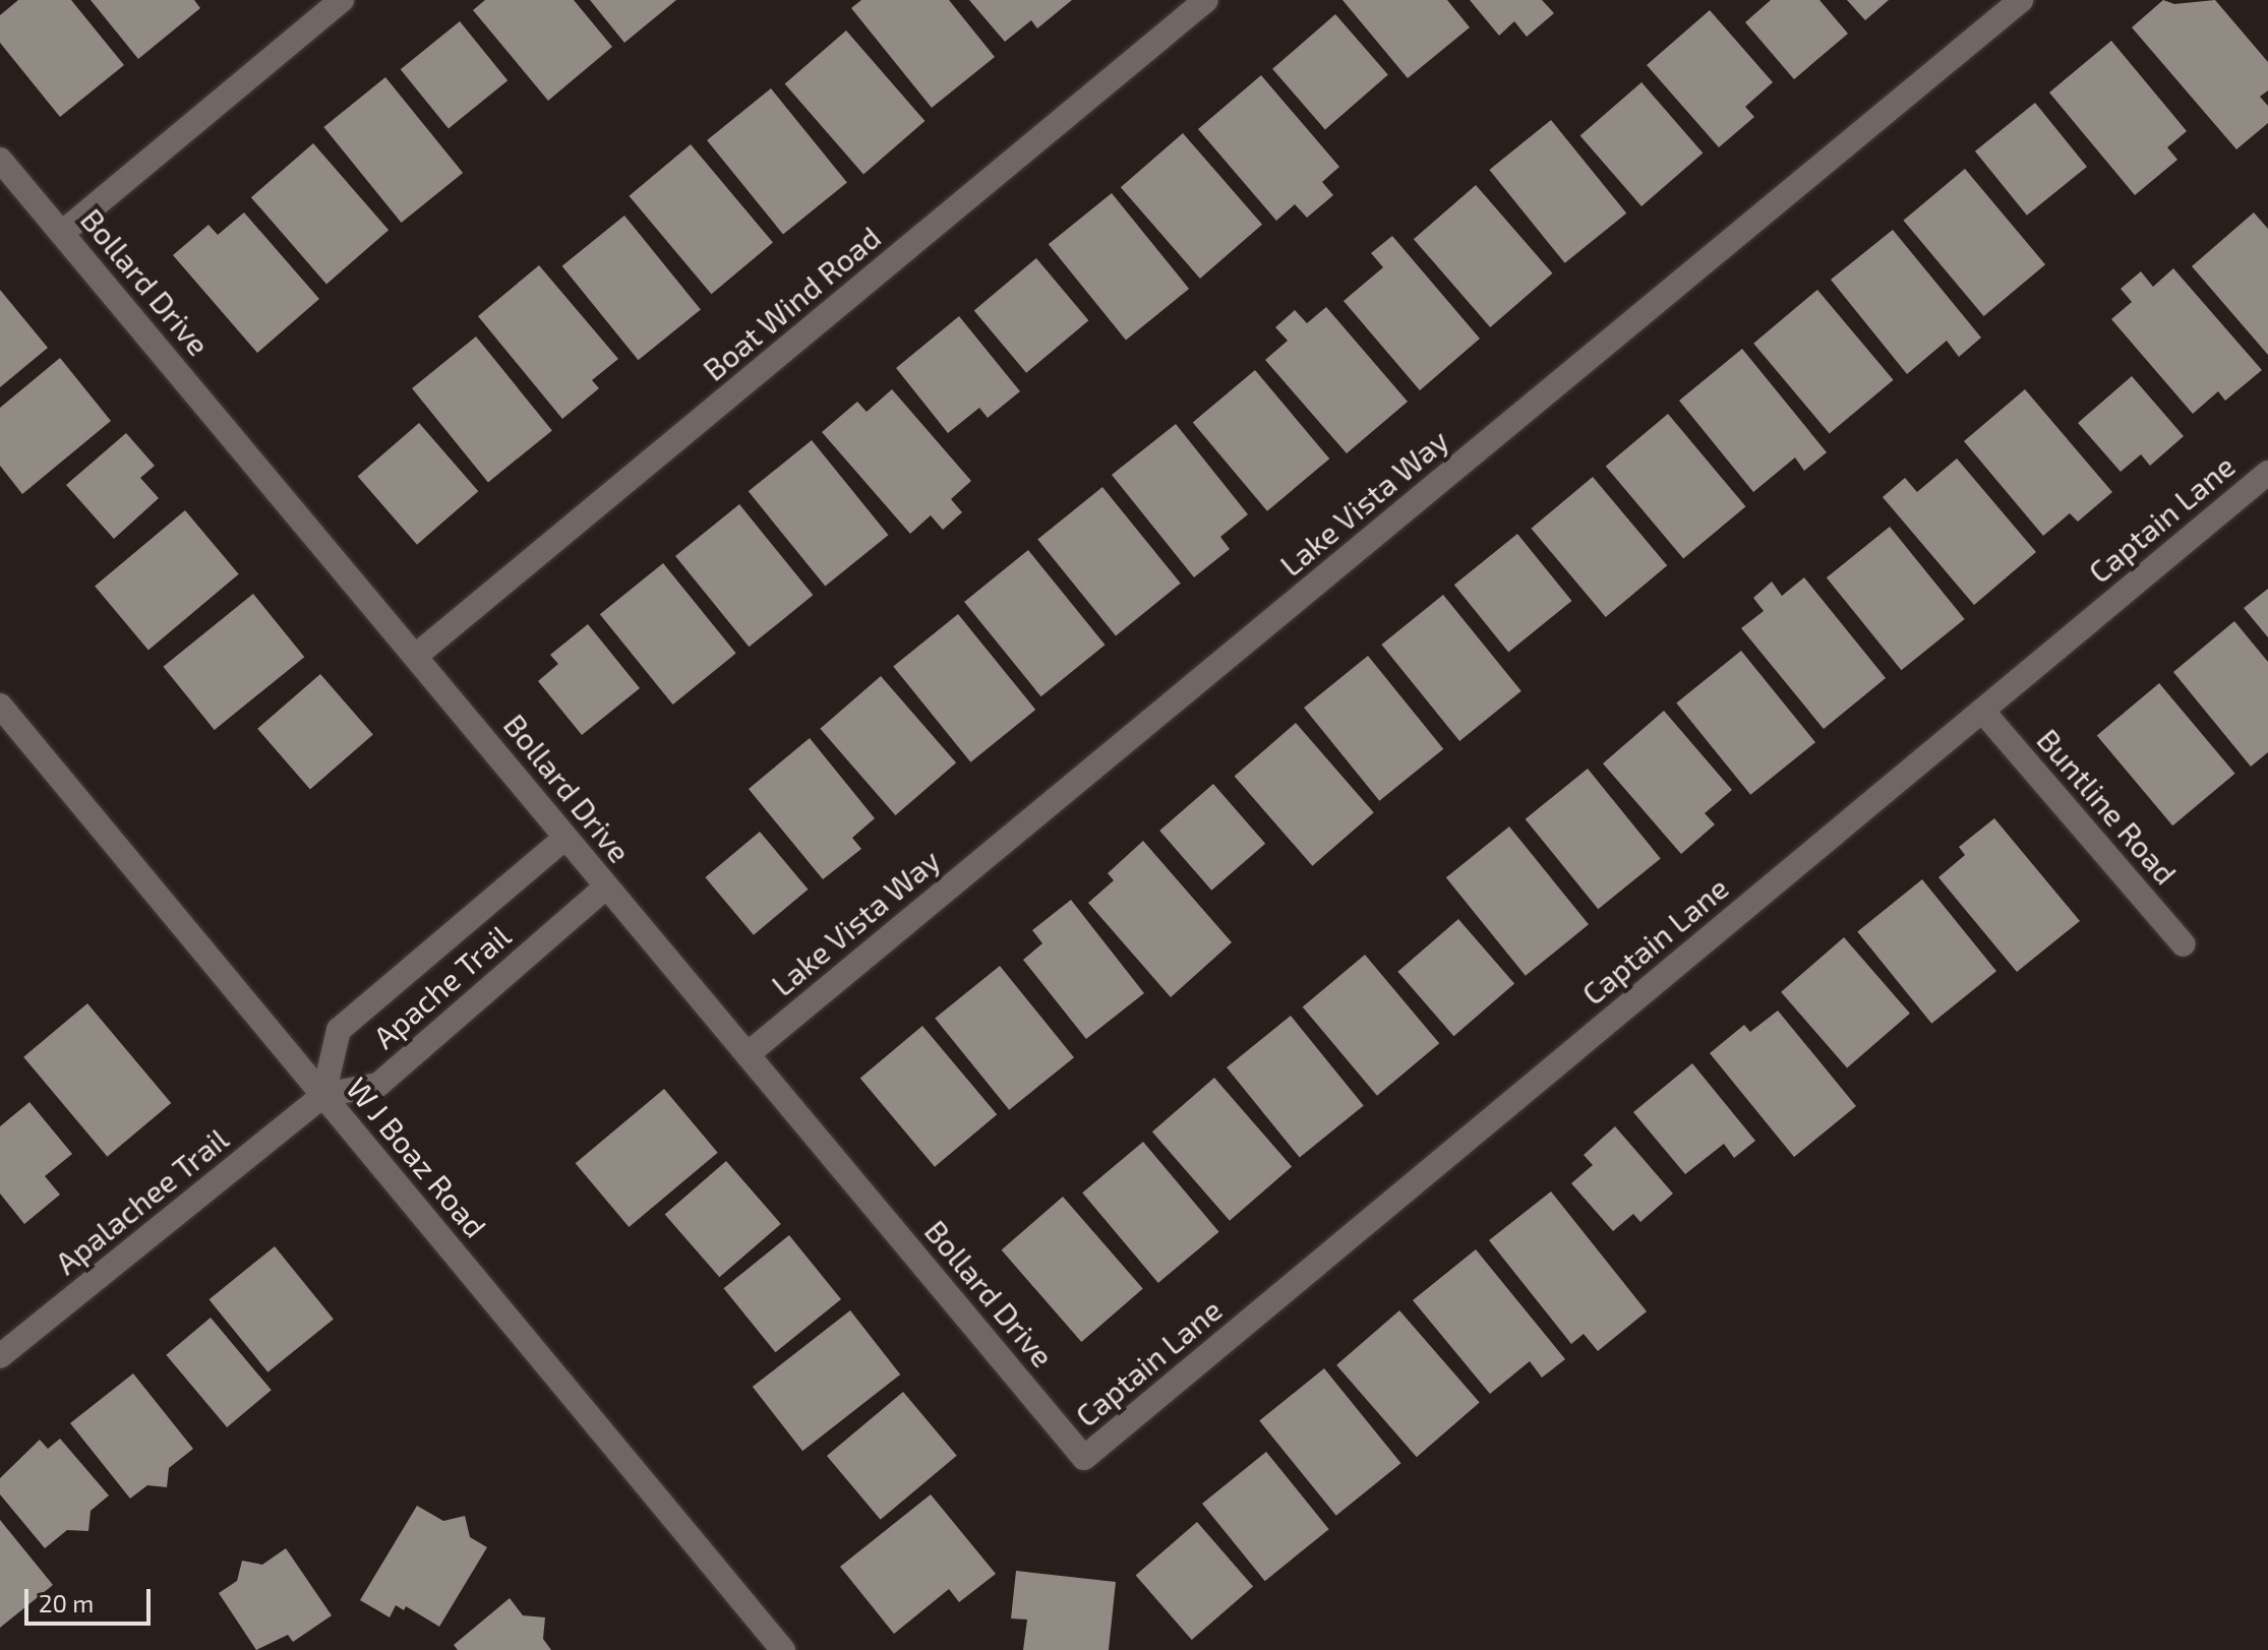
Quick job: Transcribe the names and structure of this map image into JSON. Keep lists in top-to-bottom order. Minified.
{"streets":{"street":["Bollard Drive","Boat Wind Road","Lake Vista Way","Captain Lane","Buntline Road","Apache Trail","W J Boaz Road","Apalachee Trail"]},"crossings":[["Bollard Drive","Boat Wind Road"],["Bollard Drive","Lake Vista Way"],["Bollard Drive","Captain Lane"],["Bollard Drive","Apache Trail"],["Captain Lane","Buntline Road"],["Apache Trail","W J Boaz Road"],["Apache Trail","Apalachee Trail"],["W J Boaz Road","Apalachee Trail"]],"scale_bar":"20 m"}
